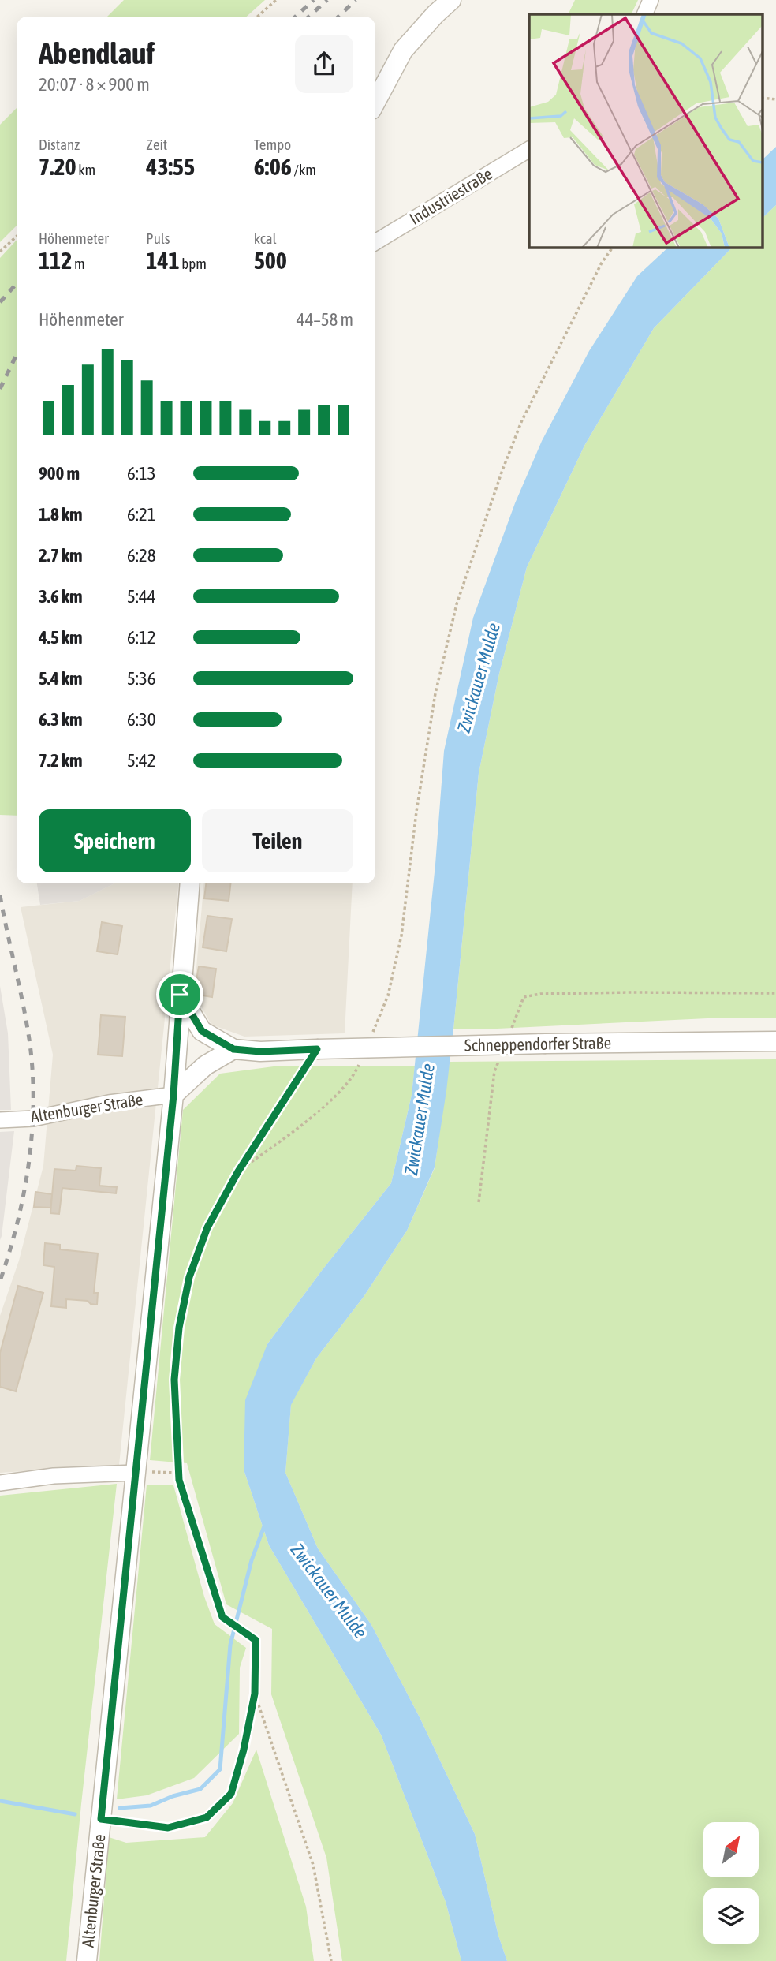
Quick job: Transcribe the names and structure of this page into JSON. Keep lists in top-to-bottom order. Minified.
{"streets":{"street":["Industriestraße","Schneppendorfer Straße","Altenburger Straße"]},"crossings":[["Schneppendorfer Straße","Altenburger Straße"]],"water":["Zwickauer Mulde"],"north":"top right","page":{"heading":["Abendlauf","20:07 · 8 × 900 m"],"stats":[["Distanz","7.20 km"],["Zeit","43:55"],["Tempo","6:06 /km"],["Höhenmeter","112 m"],["Puls","141 bpm"],["kcal","500"]],"chart":["Höhenmeter","44–58 m"],"list":[{"name":"900 m","note":"6:13"},{"name":"1.8 km","note":"6:21"},{"name":"2.7 km","note":"6:28"},{"name":"3.6 km","note":"5:44"},{"name":"4.5 km","note":"6:12"},{"name":"5.4 km","note":"5:36"},{"name":"6.3 km","note":"6:30"},{"name":"7.2 km","note":"5:42"}],"buttons":["Speichern","Teilen"]}}
